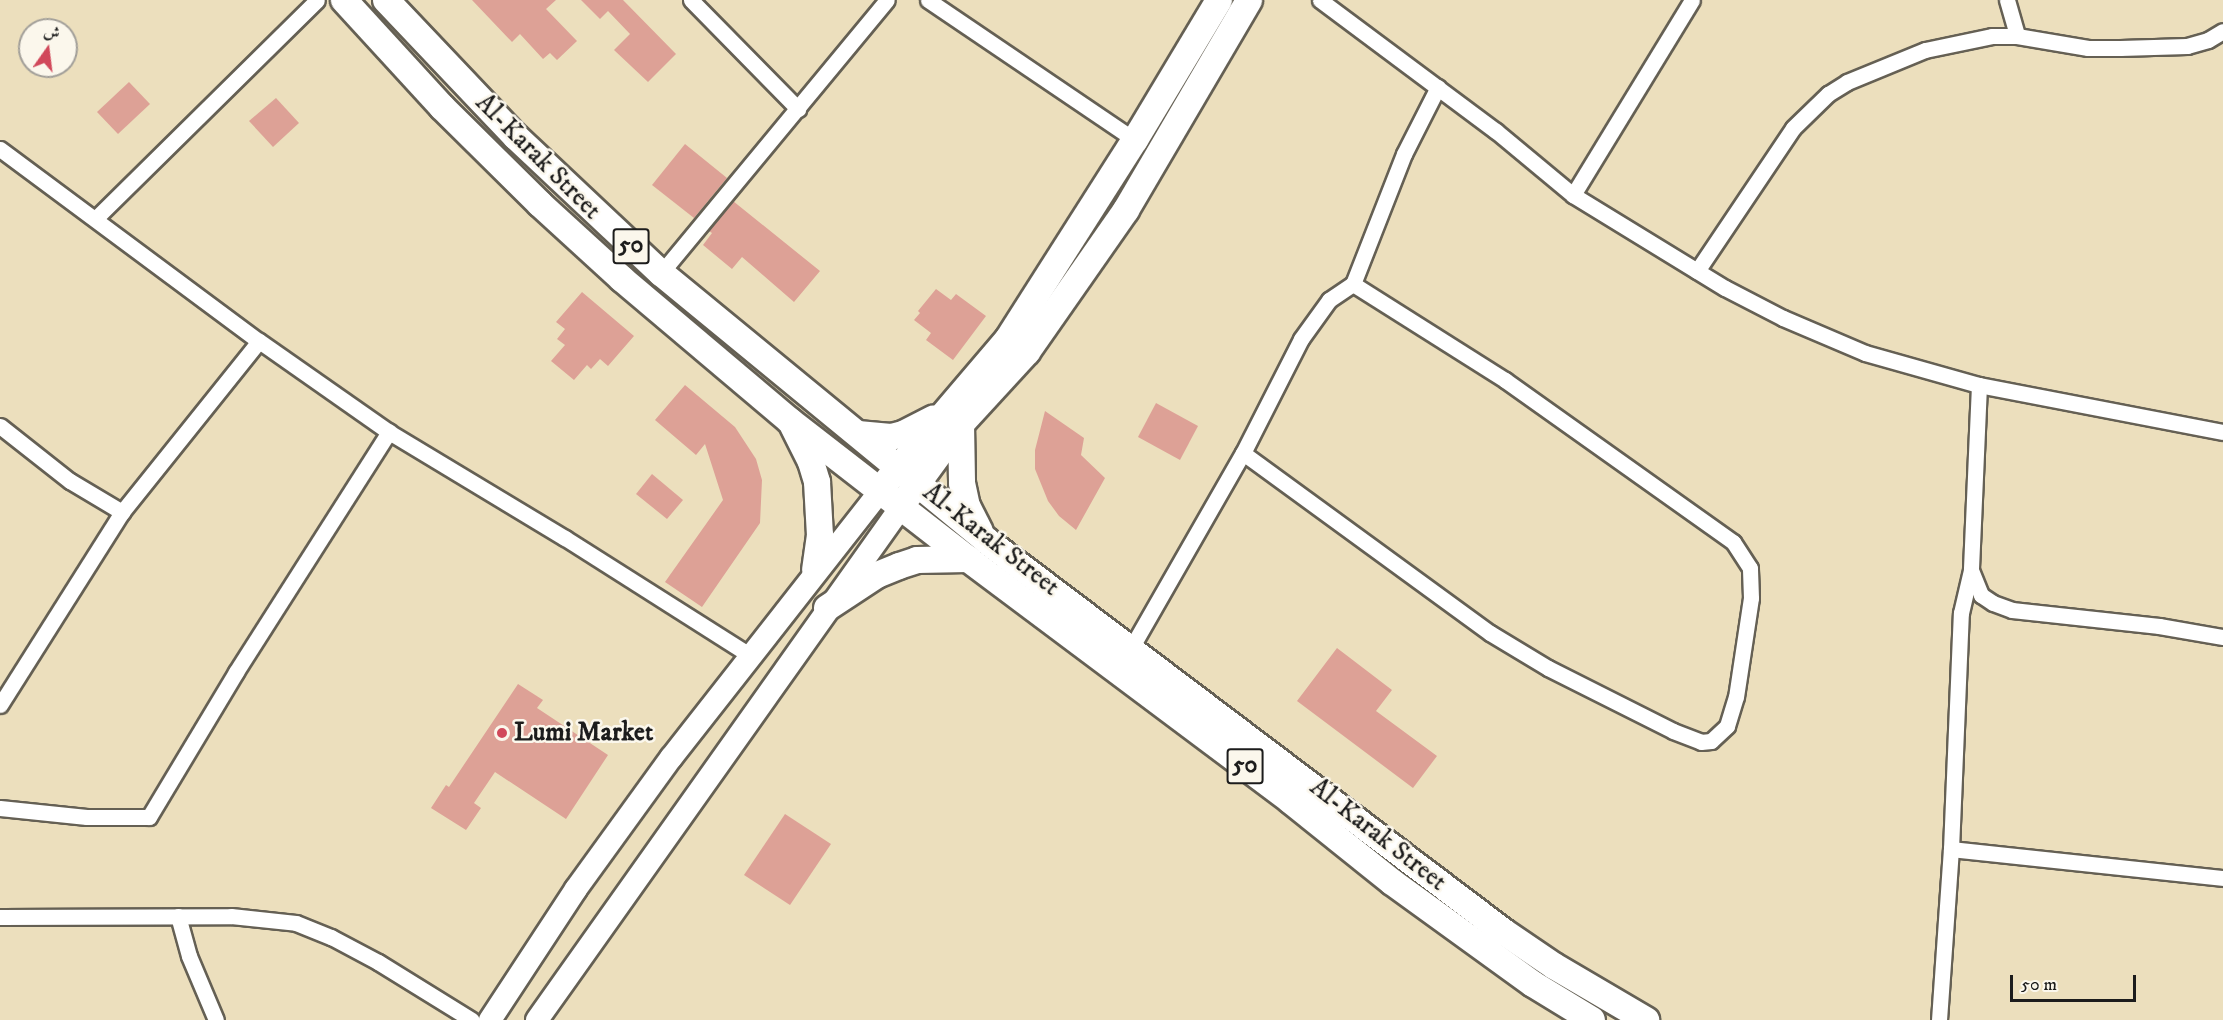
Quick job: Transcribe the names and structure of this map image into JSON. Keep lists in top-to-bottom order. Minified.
{"streets":{"main road":["Al-Karak Street","50"]},"places":["Lumi Market"],"scale_bar":"50 m","north":"top"}
